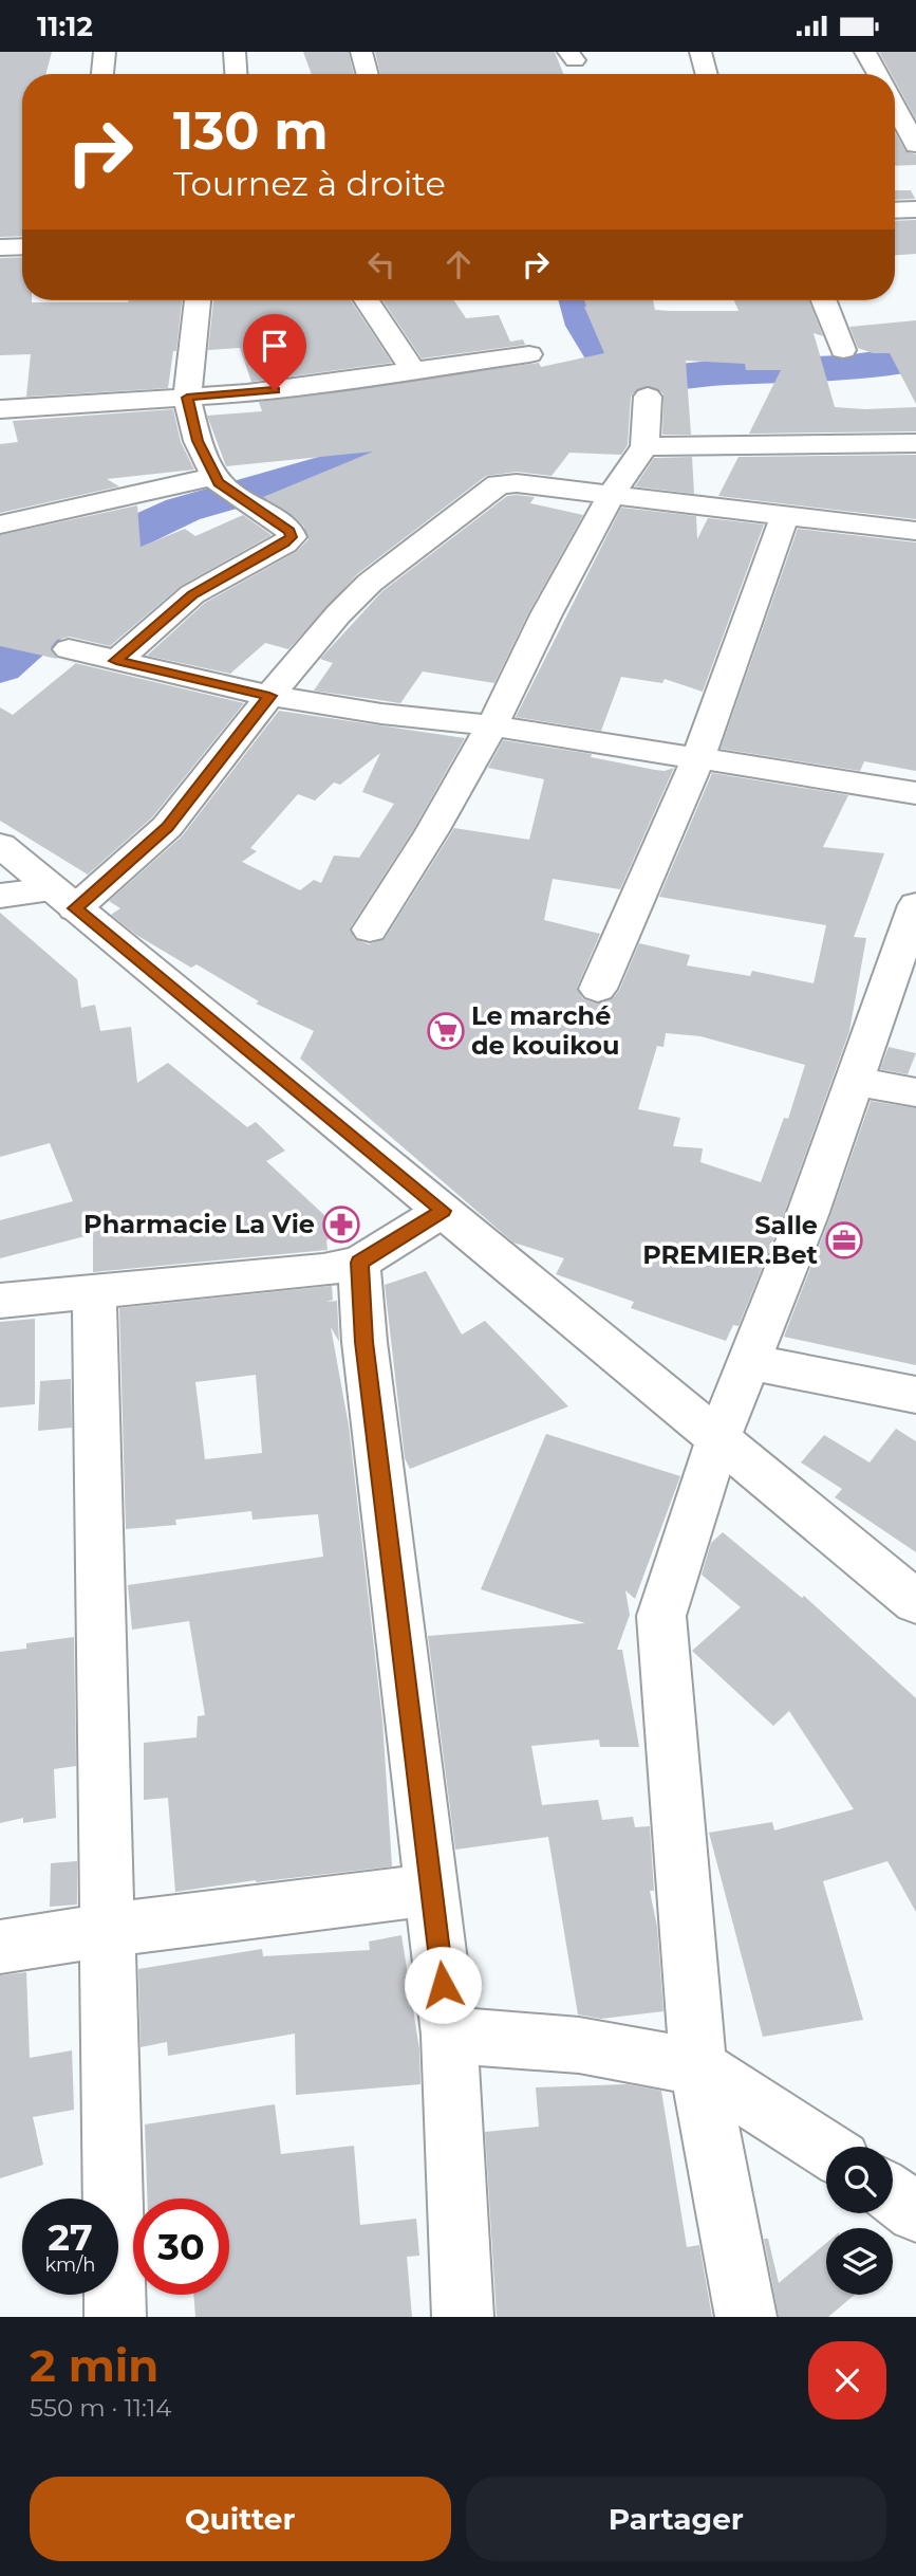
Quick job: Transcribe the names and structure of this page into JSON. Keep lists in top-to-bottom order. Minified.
{"places":{"supermarket":["Le marché de kouikou"],"pharmacy":["Pharmacie La Vie"],"office":["Salle PREMIER.Bet"]},"page":{"status":"11:12","turn":["130 m","Tournez à droite"],"speed":"27 km/h","limit":"30","heading":["2 min","550 m · 11:14"],"buttons":["Quitter","Partager"]}}
